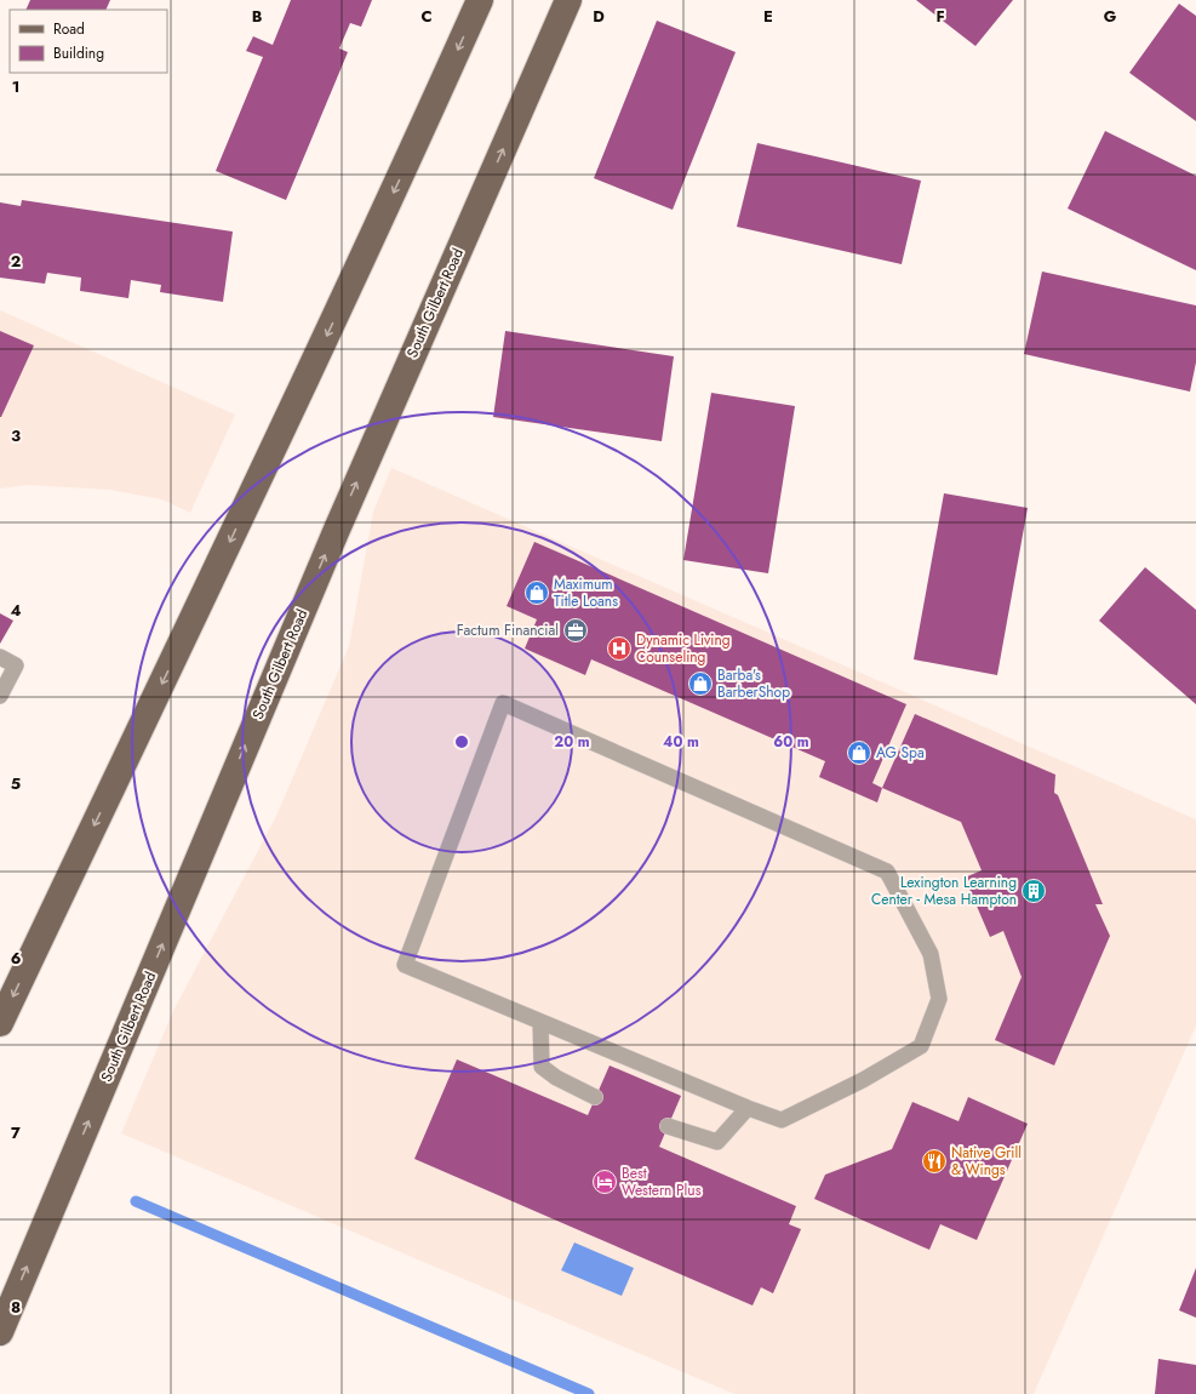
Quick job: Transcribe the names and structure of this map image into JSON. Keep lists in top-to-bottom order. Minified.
{"streets":{"main road":["South Gilbert Road"]},"places":{"shop":["Maximum Title Loans","Barba's BarberShop","AG Spa"],"office":["Factum Financial"],"hospital":["Dynamic Living Counseling"],"building":["Lexington Learning Center - Mesa Hampton"],"restaurant":["Native Grill & Wings"],"hotel":["Best Western Plus"]},"legend":["Road","Building"],"grid":{"columns":["B","C","D","E","F","G"],"rows":["1","2","3","4","5","6","7","8"]},"rings":["20 m","40 m","60 m"]}
